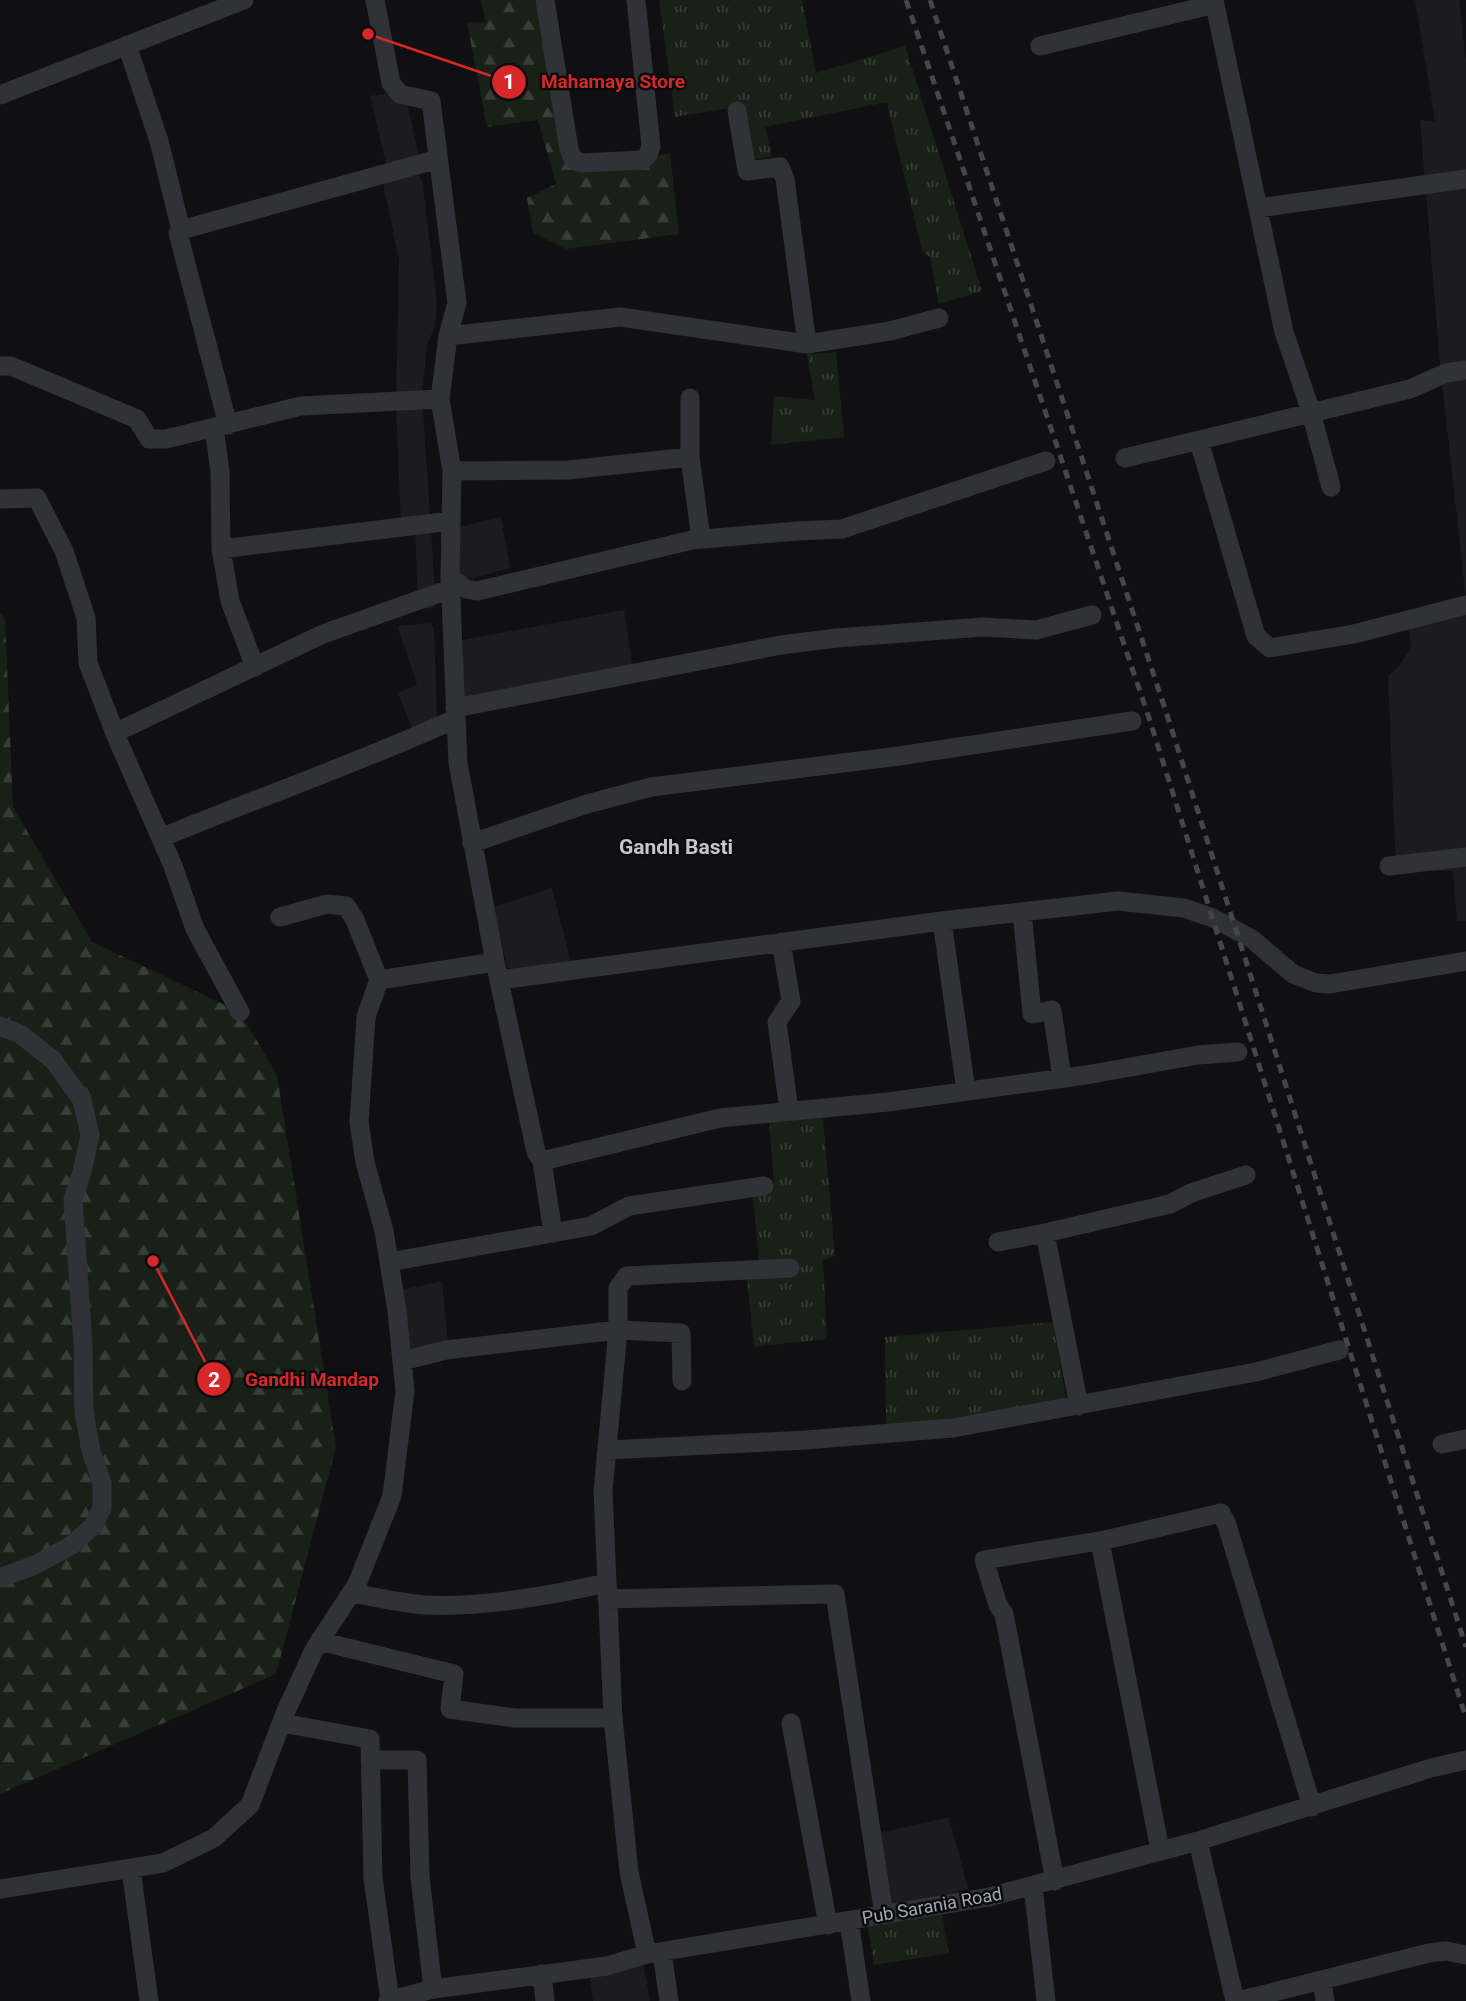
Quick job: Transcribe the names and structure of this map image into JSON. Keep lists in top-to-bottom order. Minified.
{"streets":{"street":["Pub Sarania Road"]},"districts":["Gandh Basti"],"places":["Mahamaya Store","Gandhi Mandap"]}
